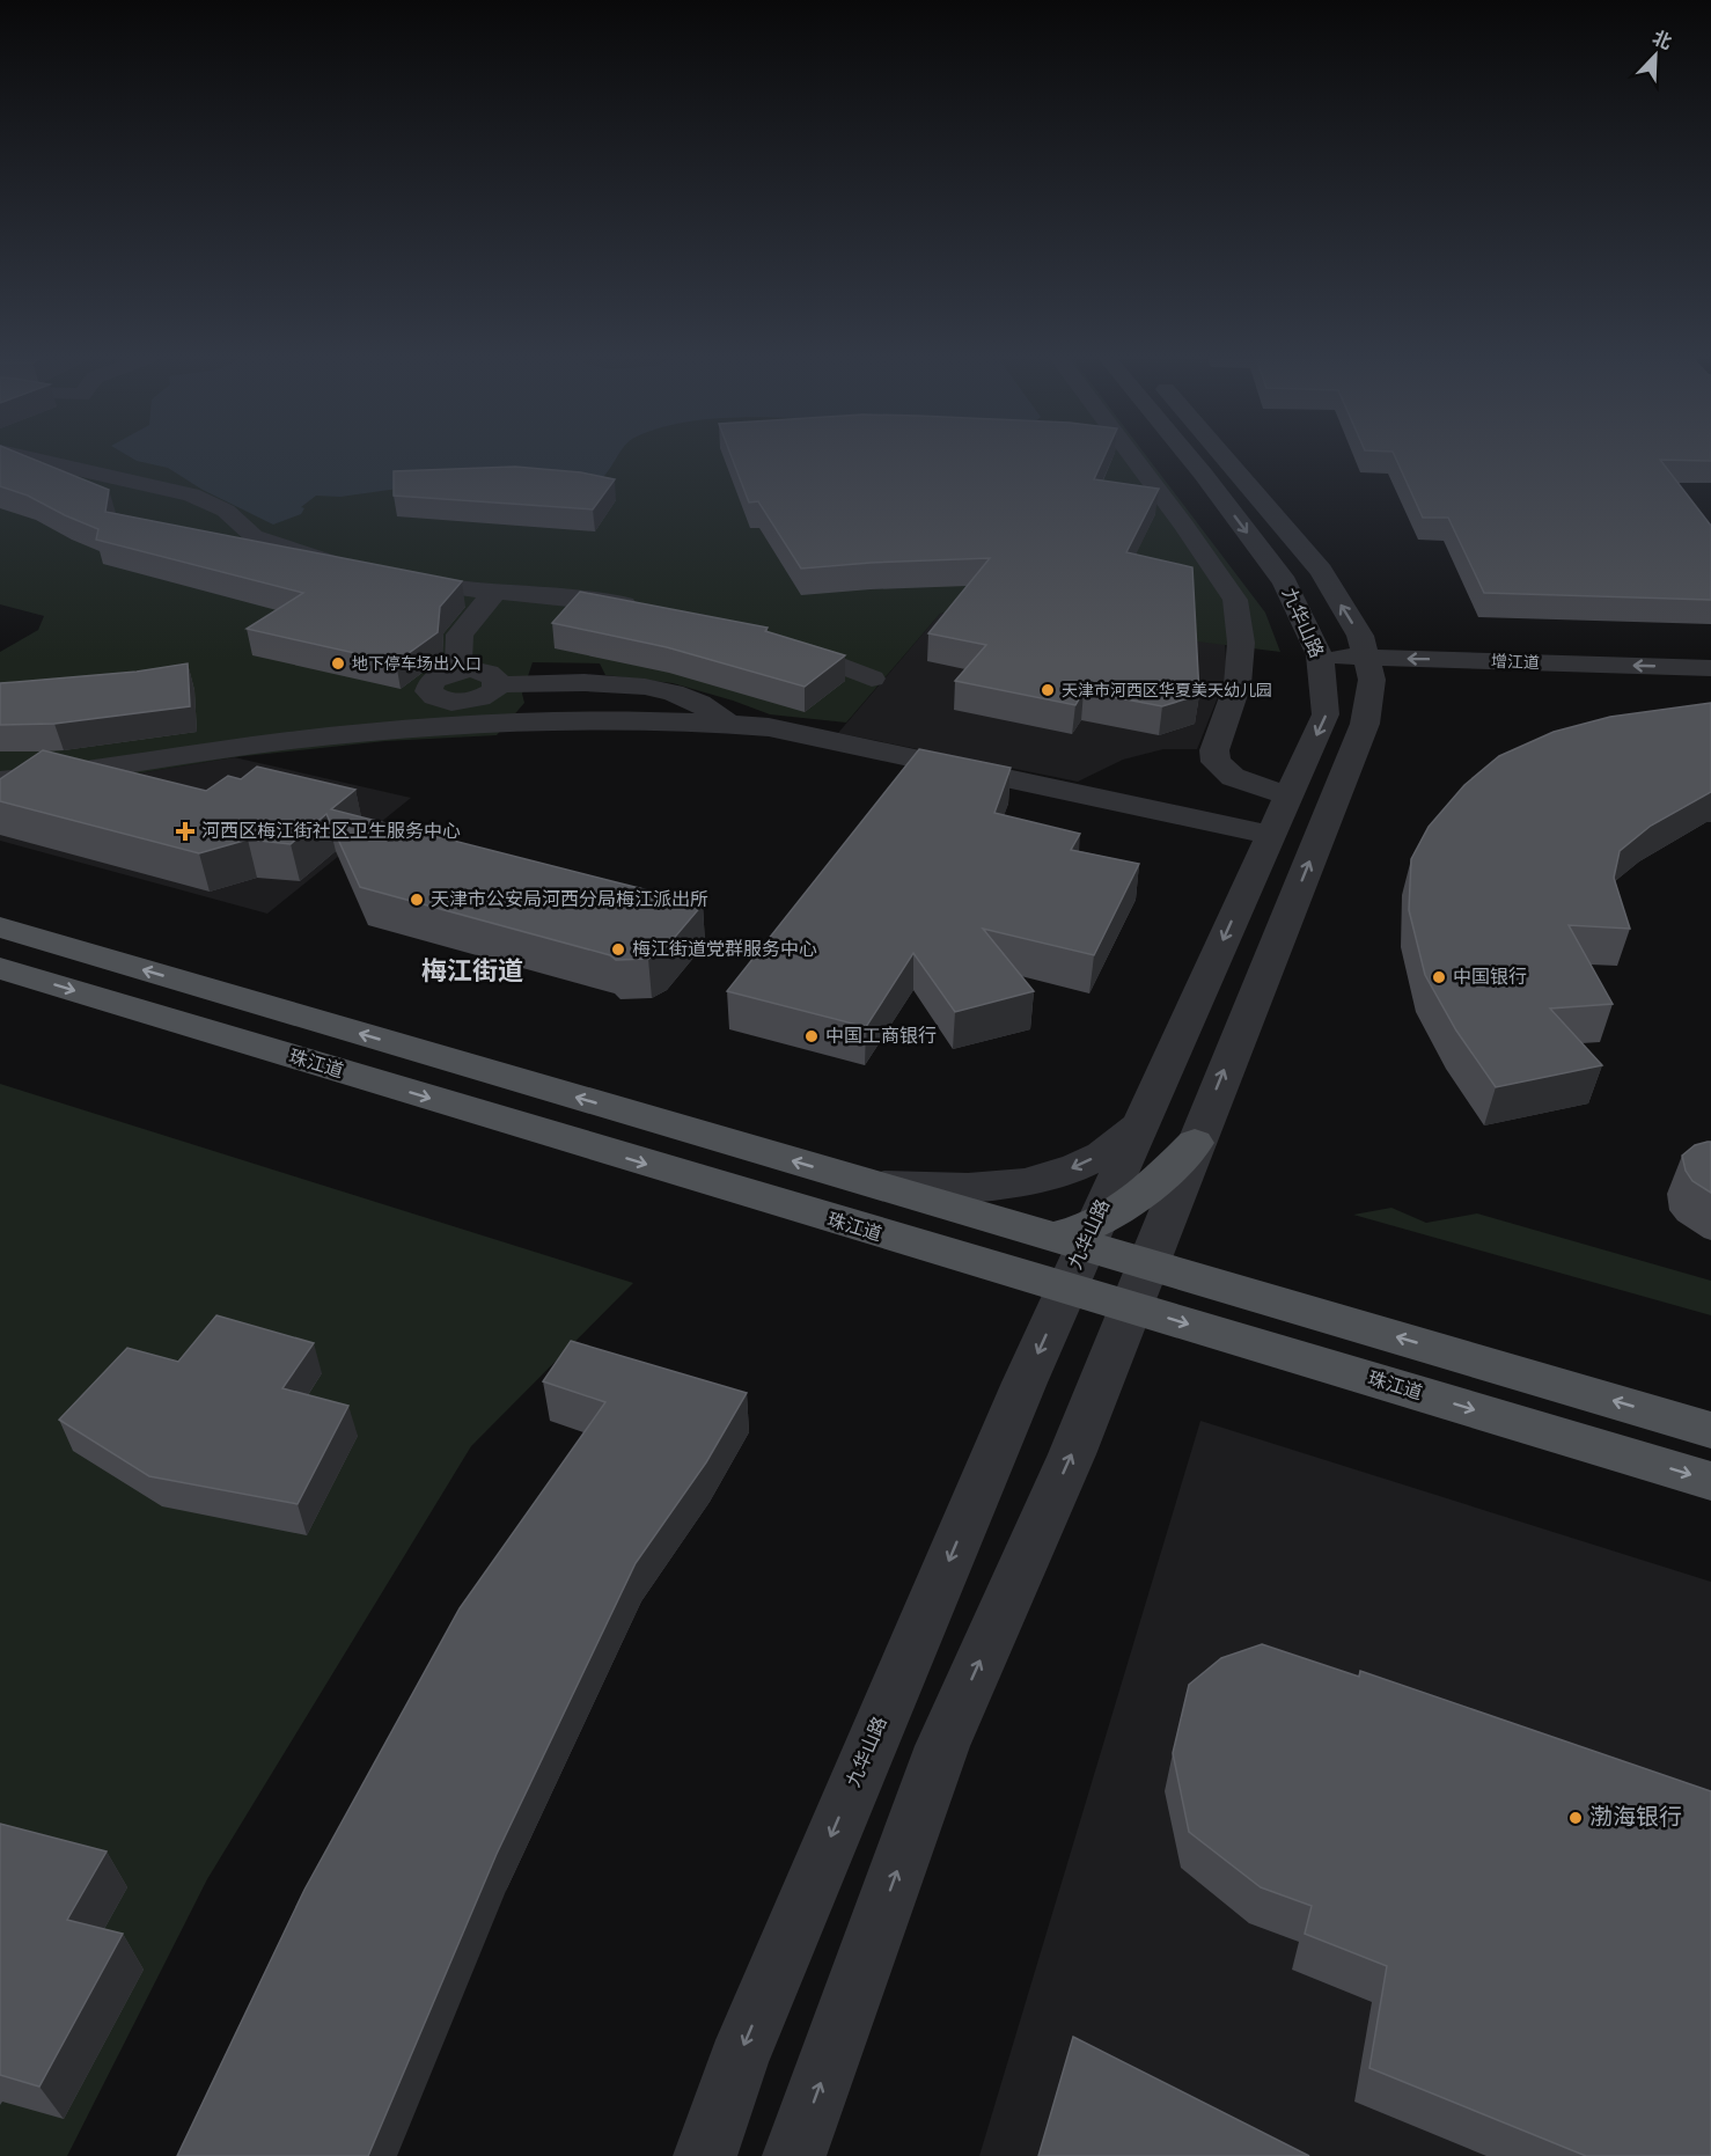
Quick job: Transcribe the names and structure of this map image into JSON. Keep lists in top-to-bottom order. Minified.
{"streets":{"main road":["珠江道"],"street":["九华山路","增江道"]},"crossings":[["九华山路","增江道"],["九华山路","珠江道"]],"districts":["梅江街道"],"places":{"other":["地下停车场出入口","天津市河西区华夏美天幼儿园","天津市公安局河西分局梅江派出所","梅江街道党群服务中心","中国银行","中国工商银行","渤海银行"],"health":["河西区梅江街社区卫生服务中心"]},"north":"top right"}
